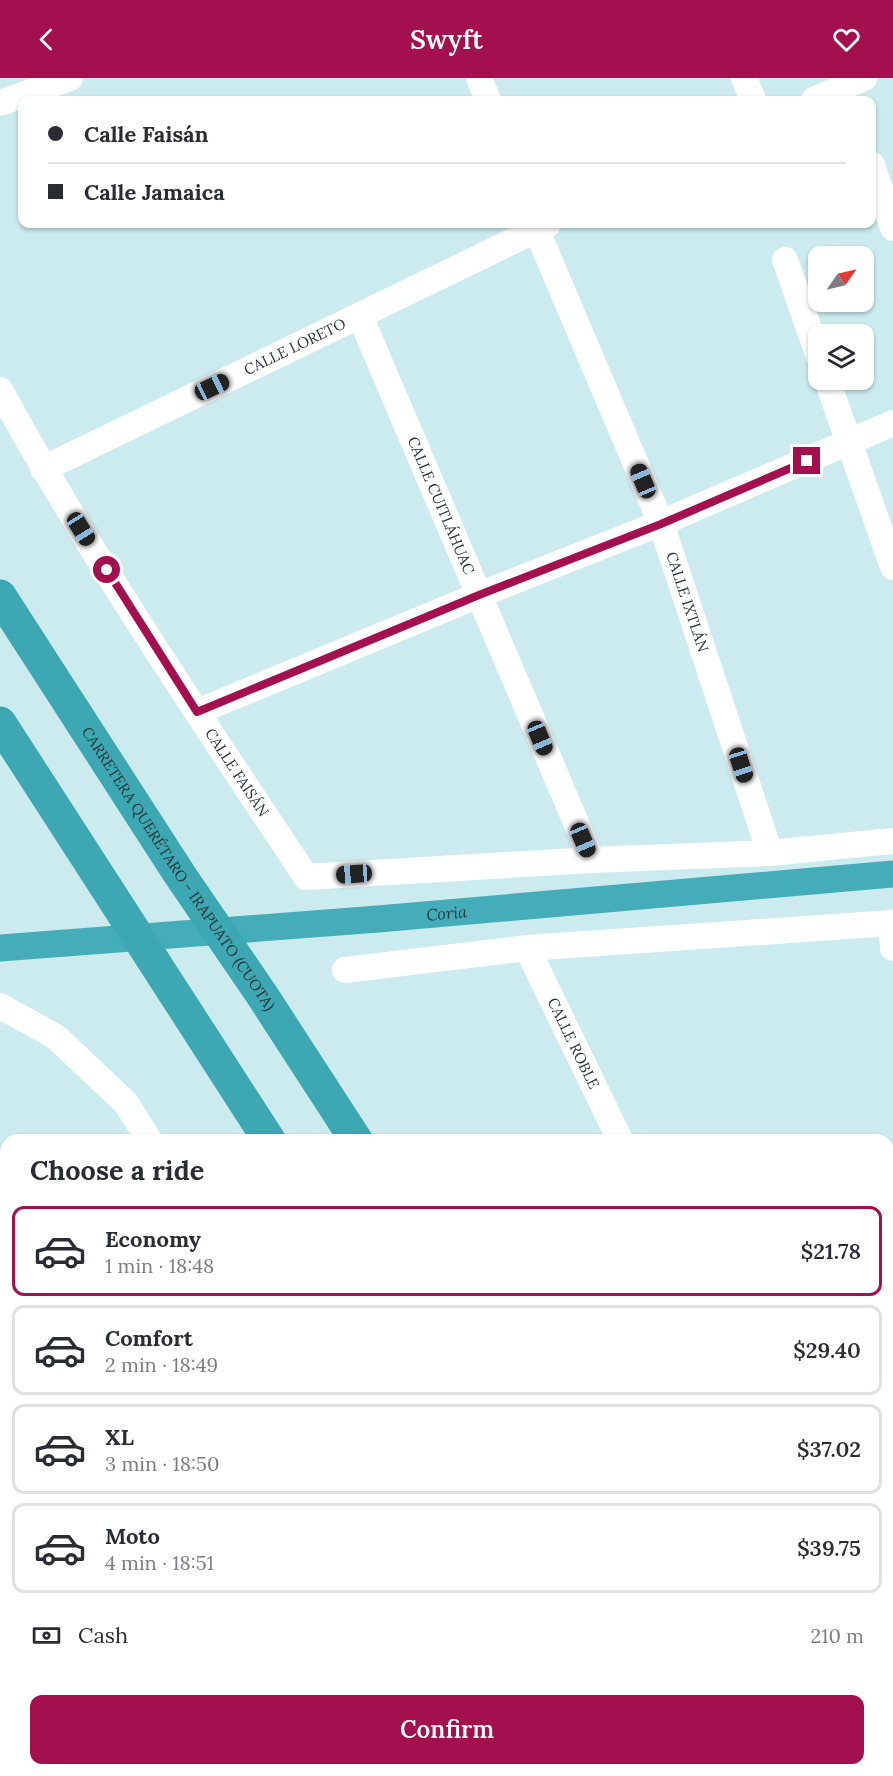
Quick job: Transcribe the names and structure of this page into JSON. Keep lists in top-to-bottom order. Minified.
{"streets":{"highway":["CARRETERA QUERÉTARO - IRAPUATO (CUOTA)"],"street":["CALLE LORETO","CALLE CUITLÁHUAC","CALLE IXTLÁN","CALLE FAISÁN","CALLE ROBLE"]},"crossings":[["CALLE LORETO","CALLE CUITLÁHUAC"],["CALLE LORETO","CALLE FAISÁN"],["CALLE CUITLÁHUAC","CALLE FAISÁN"]],"water":["Coria"],"north":"top right","page":{"header":"Swyft","banner":["Calle Faisán","Calle Jamaica"],"heading":"Choose a ride","list":[{"name":"Economy","note":"1 min · 18:48","value":"$21.78"},{"name":"Comfort","note":"2 min · 18:49","value":"$29.40"},{"name":"XL","note":"3 min · 18:50","value":"$37.02"},{"name":"Moto","note":"4 min · 18:51","value":"$39.75"}],"pay":["Cash","210 m"],"buttons":"Confirm"}}
